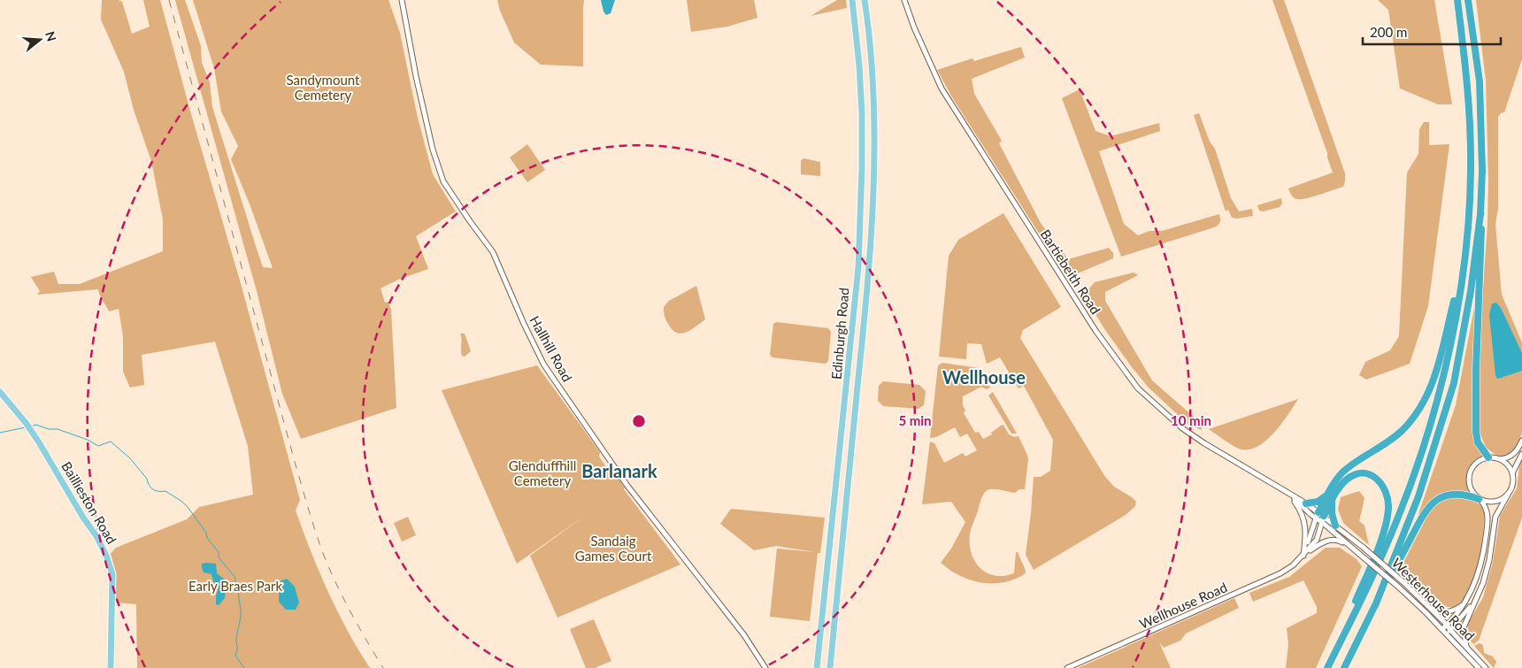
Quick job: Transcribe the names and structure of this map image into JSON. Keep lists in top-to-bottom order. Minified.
{"streets":{"main road":["Edinburgh Road","Baillieston Road"],"street":["Bartiebeith Road","Hallhill Road","Westerhouse Road","Wellhouse Road"]},"crossings":[["Bartiebeith Road","Westerhouse Road"],["Bartiebeith Road","Wellhouse Road"]],"districts":["Wellhouse","Barlanark"],"parks":["Sandymount Cemetery","Glenduffhill Cemetery","Sandaig Games Court","Early Braes Park"],"scale_bar":"200 m","north":"right","rings":["5 min","10 min"]}
